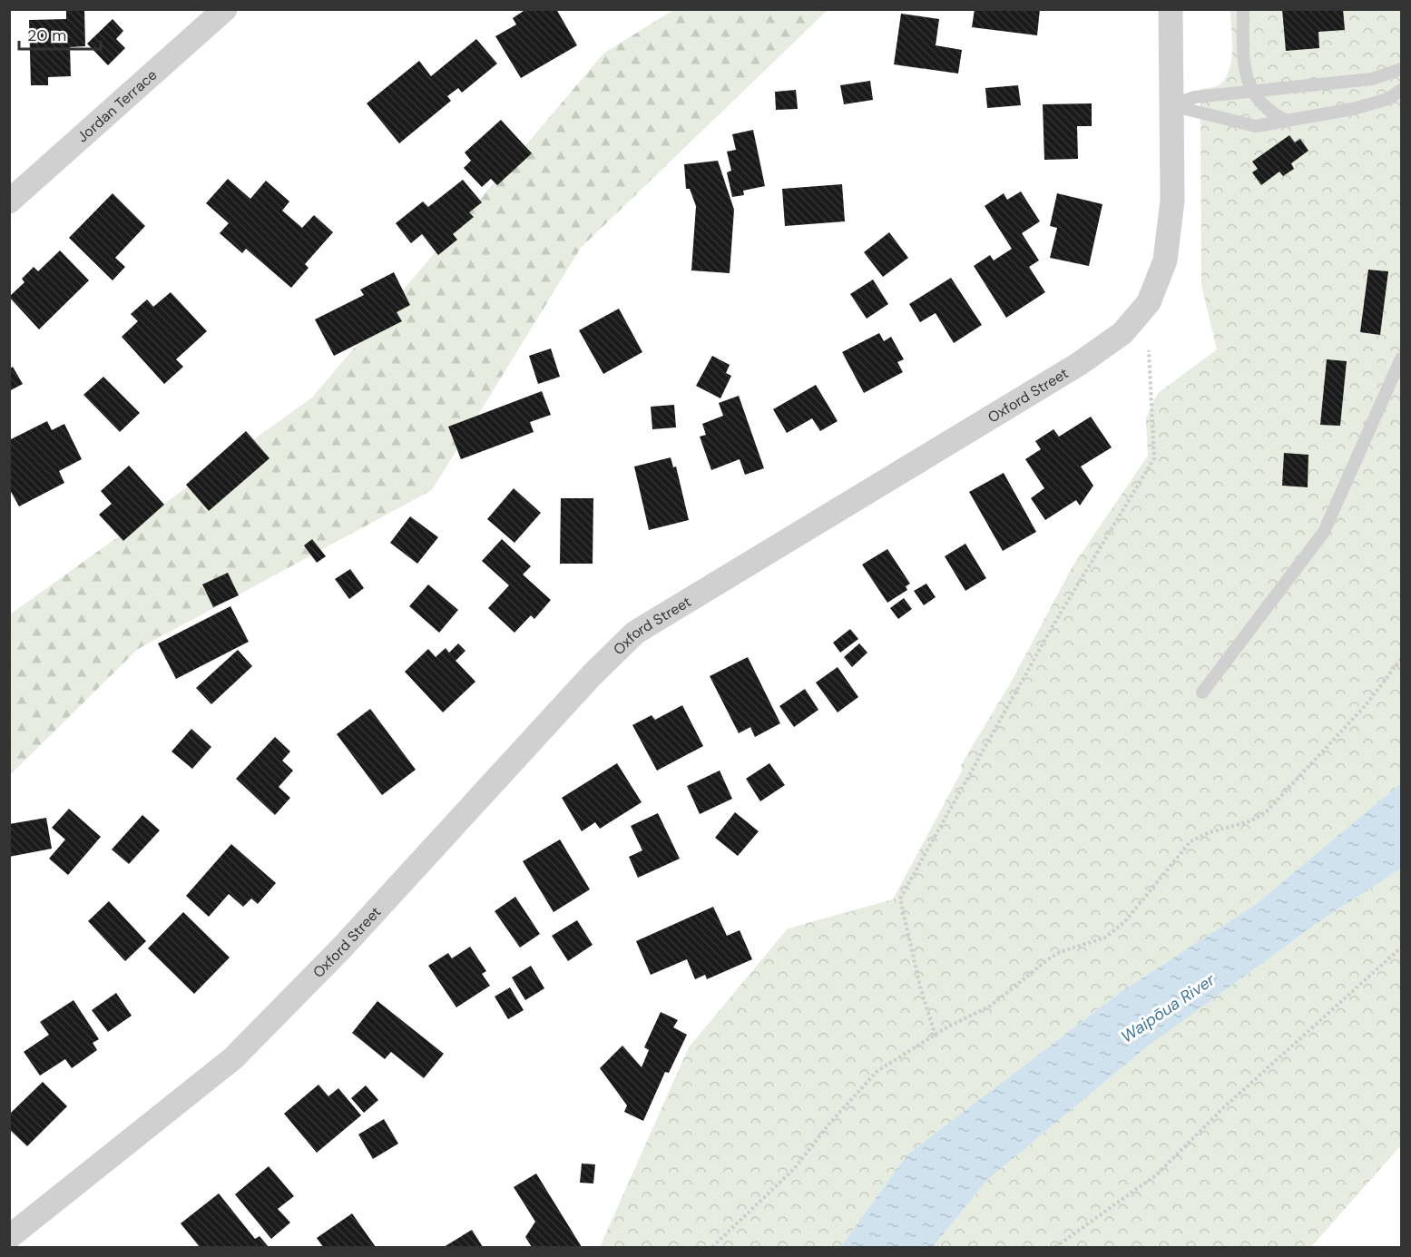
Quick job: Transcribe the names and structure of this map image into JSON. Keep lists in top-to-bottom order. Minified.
{"streets":{"street":["Jordan Terrace","Oxford Street"]},"water":["Waipōua River"],"scale_bar":"20 m"}
